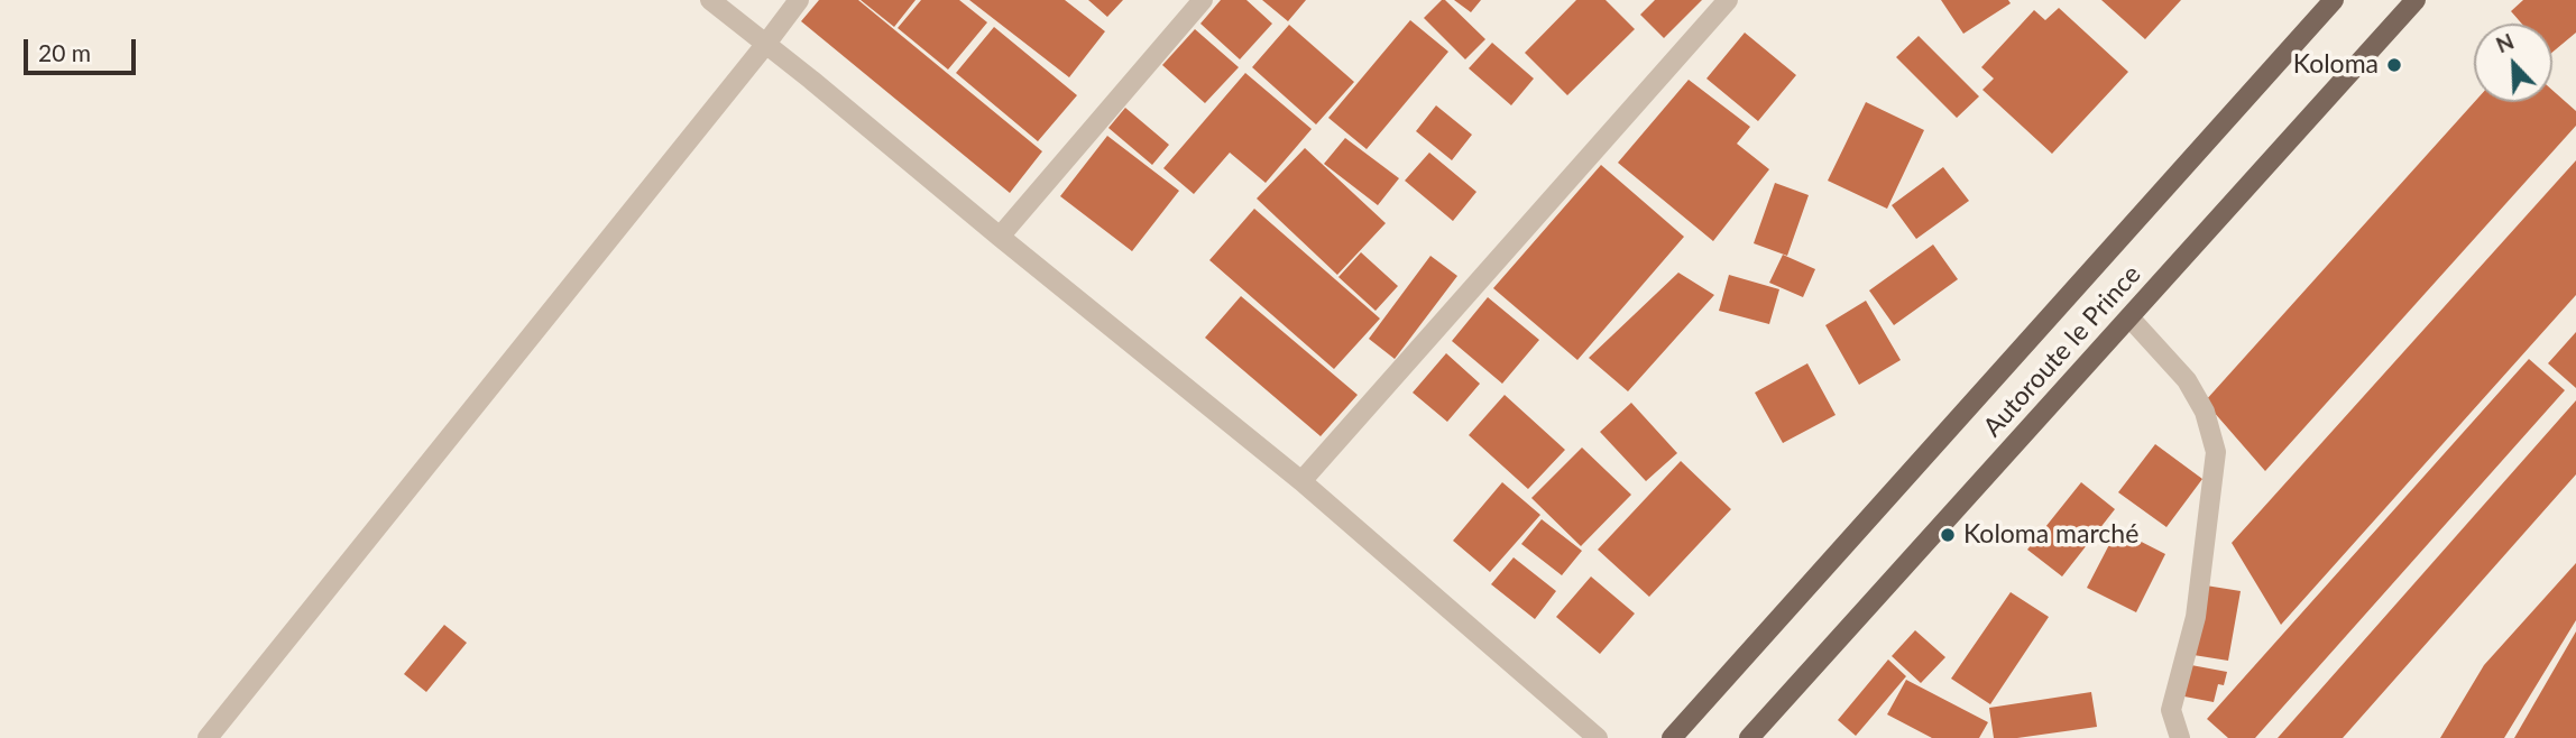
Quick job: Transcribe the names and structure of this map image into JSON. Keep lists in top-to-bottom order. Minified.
{"streets":{"main road":["Autoroute le Prince"]},"places":["Koloma","Koloma marché"],"scale_bar":"20 m","north":"top left"}
